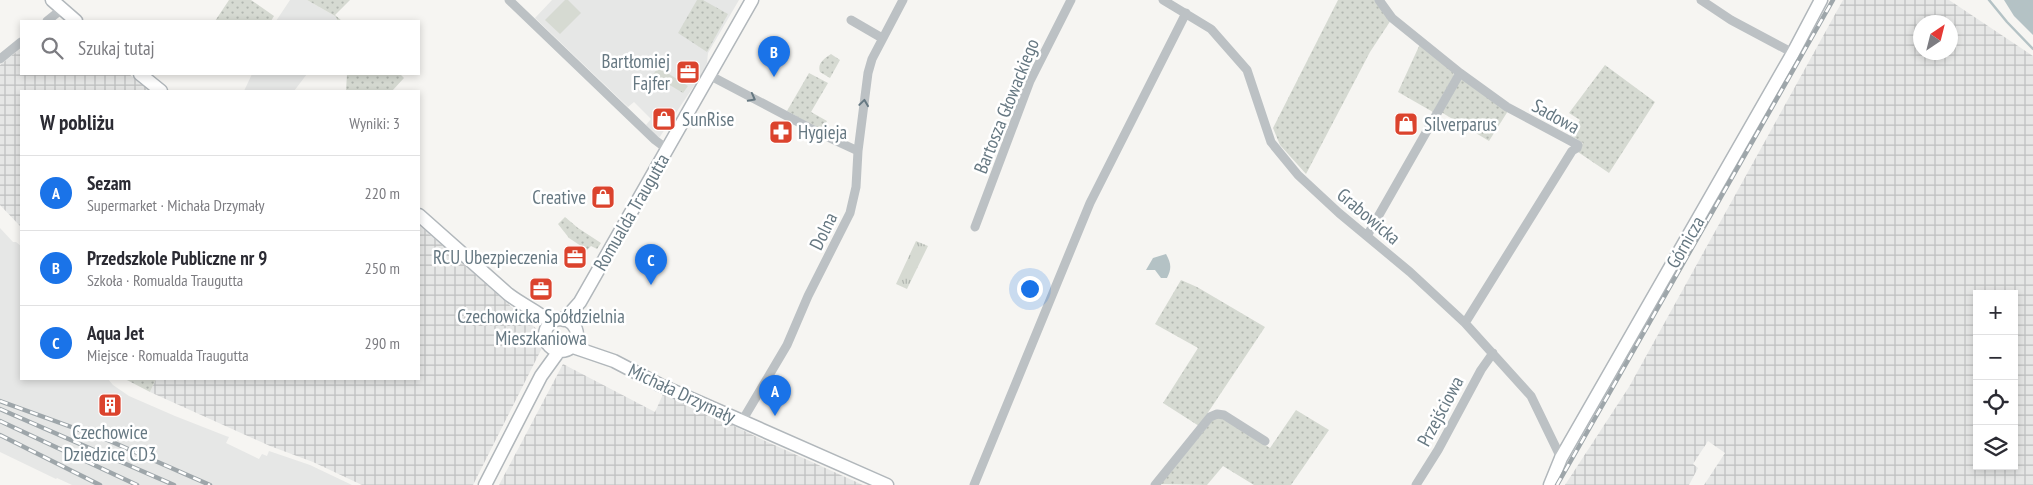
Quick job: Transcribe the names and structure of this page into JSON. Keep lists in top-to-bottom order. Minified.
{"streets":{"street":["Bartosza Głowackiego","Sadowa","Romualda Traugutta","Grabowicka","Dolna","Górnicza","Michała Drzymały","Przejściowa"]},"crossings":[["Sadowa","Grabowicka"],["Romualda Traugutta","Michała Drzymały"],["Grabowicka","Górnicza"],["Grabowicka","Przejściowa"],["Dolna","Michała Drzymały"]],"places":{"office":["Bartłomiej Fajfer","RCU Ubezpieczenia","Czechowicka Spółdzielnia Mieszkaniowa"],"shop":["SunRise","Silverparus","Creative"],"pharmacy":["Hygieja"],"building":["Czechowice Dziedzice CD3"]},"north":"top right","page":{"search":"Szukaj tutaj","pins":["B","C","A"],"heading":["W pobliżu","Wyniki: 3"],"list":[{"mark":"A","name":"Sezam","note":"Supermarket · Michała Drzymały","value":"220 m"},{"mark":"B","name":"Przedszkole Publiczne nr 9","note":"Szkoła · Romualda Traugutta","value":"250 m"},{"mark":"C","name":"Aqua Jet","note":"Miejsce · Romualda Traugutta","value":"290 m"}],"map_buttons":["+","−"]}}
